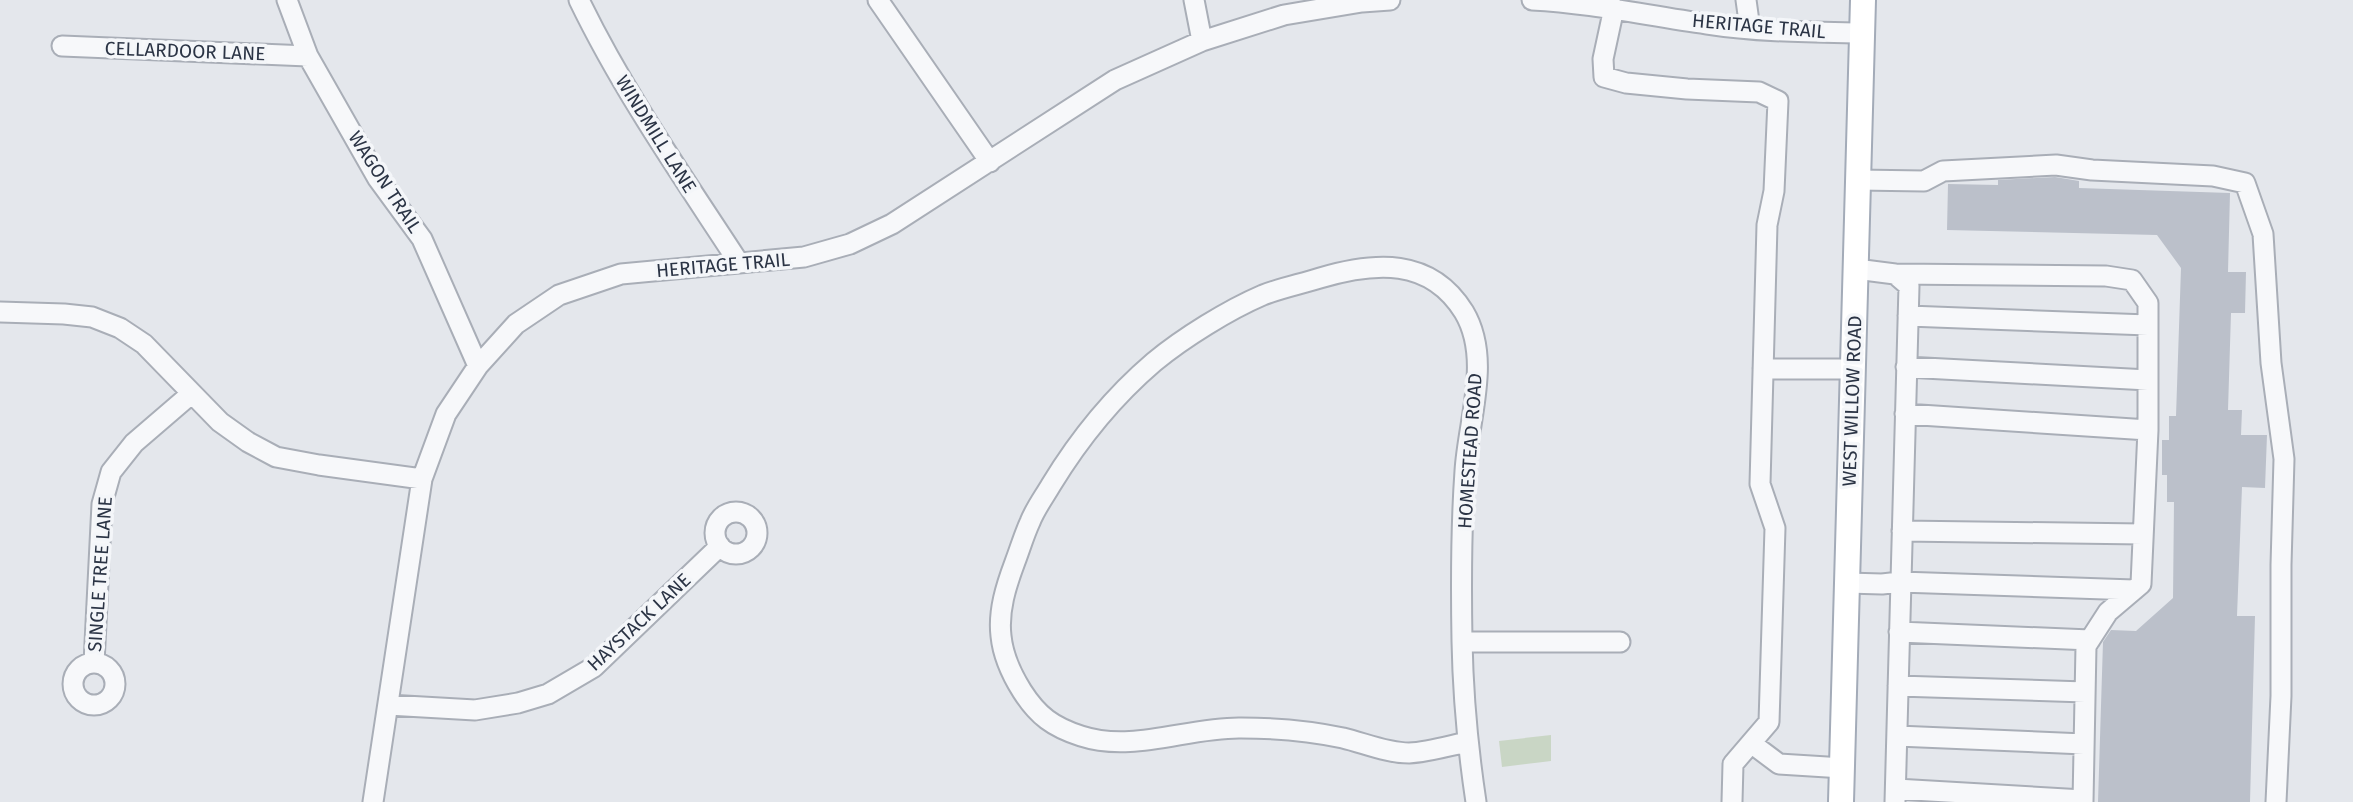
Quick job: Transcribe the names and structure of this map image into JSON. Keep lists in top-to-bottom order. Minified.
{"streets":{"main road":["WEST WILLOW ROAD"],"street":["HERITAGE TRAIL","CELLARDOOR LANE","WINDMILL LANE","WAGON TRAIL","HOMESTEAD ROAD","SINGLE TREE LANE","HAYSTACK LANE"]},"crossings":[["HERITAGE TRAIL","WINDMILL LANE"],["HERITAGE TRAIL","WAGON TRAIL"],["HERITAGE TRAIL","WEST WILLOW ROAD"],["HERITAGE TRAIL","HAYSTACK LANE"],["CELLARDOOR LANE","WAGON TRAIL"]]}
